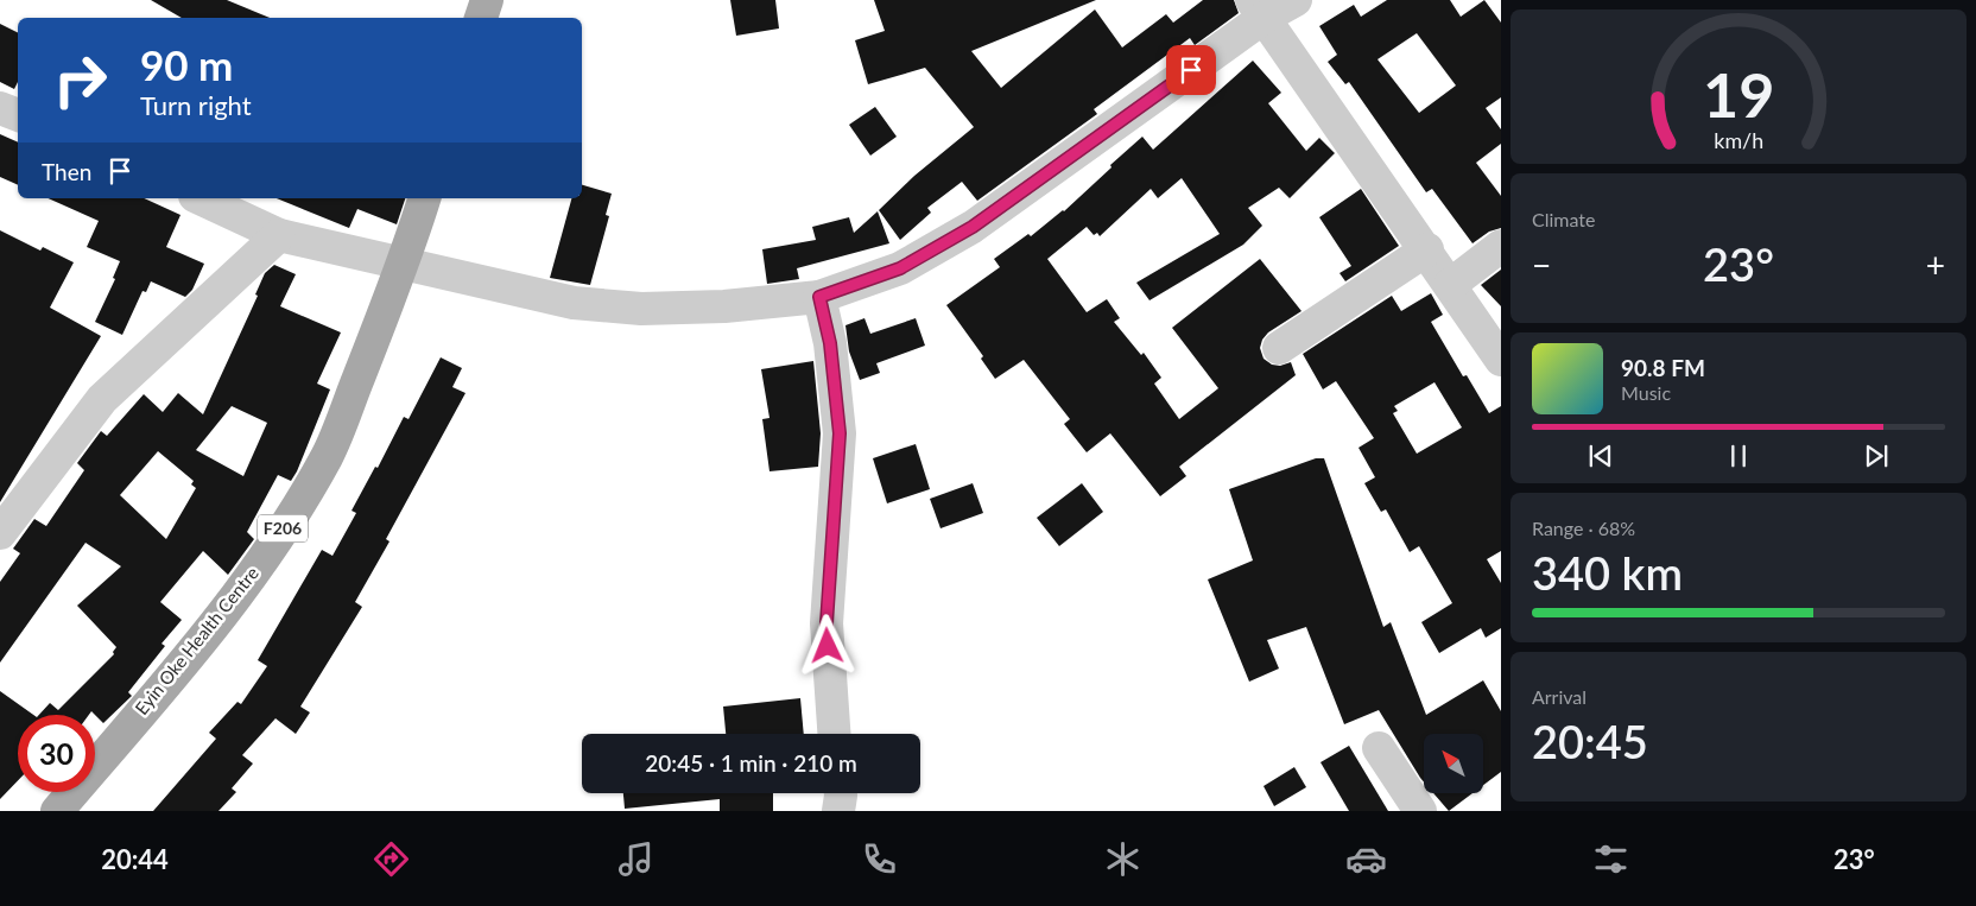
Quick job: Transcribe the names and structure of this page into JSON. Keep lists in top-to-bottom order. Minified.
{"streets":{"main road":["F206","Eyin Oke Health Centre"]},"north":"top left","page":{"turn":["90 m","Turn right"],"then":"Then","tile":["Climate",["Range · 68%","340 km"],["Arrival","20:45"]],"heat":["−","23°","+"],"song":["90.8 FM","Music"],"limit":"30","trip":"20:45 · 1 min · 210 m","tabs":["20:44","23°"],"gauge":["19","km/h"]}}
